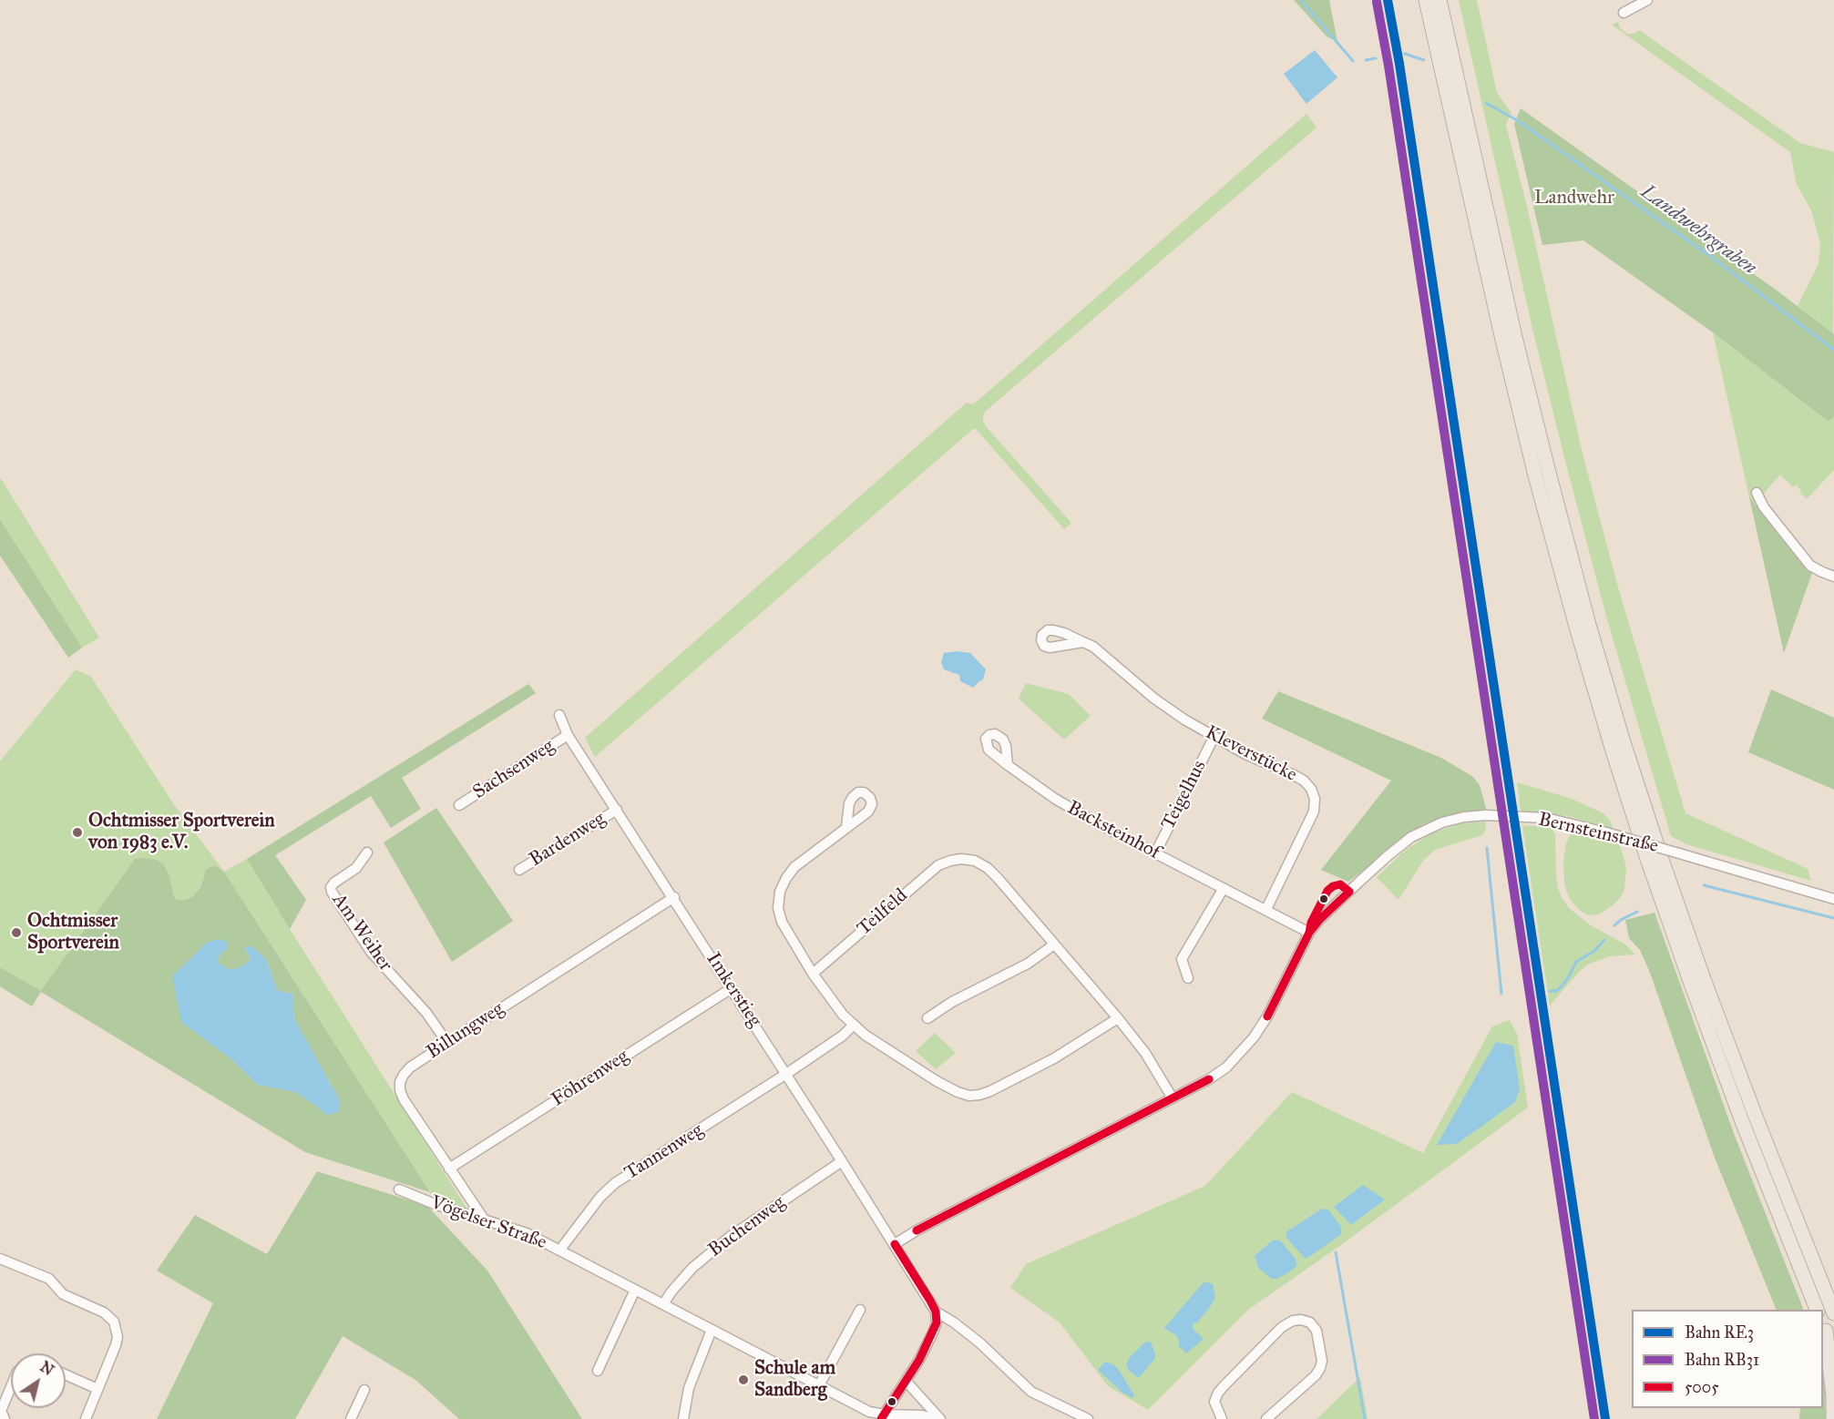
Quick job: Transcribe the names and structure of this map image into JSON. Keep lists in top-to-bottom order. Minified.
{"streets":{"street":["Kleverstücke","Sachsenweg","Teigelhus","Backsteinhof","Bernsteinstraße","Bardenweg","Teilfeld","Am Weiher","Imkerstieg","Billungweg","Föhrenweg","Tannenweg","Vögelser Straße","Buchenweg"]},"crossings":[["Kleverstücke","Teigelhus"],["Kleverstücke","Backsteinhof"],["Sachsenweg","Imkerstieg"],["Teigelhus","Backsteinhof"],["Backsteinhof","Bernsteinstraße"],["Bernsteinstraße","Teilfeld"],["Bernsteinstraße","Imkerstieg"],["Bardenweg","Imkerstieg"],["Am Weiher","Billungweg"],["Imkerstieg","Billungweg"],["Imkerstieg","Föhrenweg"],["Imkerstieg","Tannenweg"],["Imkerstieg","Buchenweg"],["Billungweg","Föhrenweg"],["Billungweg","Vögelser Straße"],["Tannenweg","Vögelser Straße"],["Vögelser Straße","Buchenweg"]],"water":["Landwehrgraben"],"parks":["Landwehr"],"places":["Ochtmisser Sportverein von 1983 e.V.","Ochtmisser Sportverein","Schule am Sandberg"],"lines":["rail line RE3","rail line RB31","transit line 5005"],"legend":["Bahn RE3","Bahn RB31","5005"],"north":"top right"}
